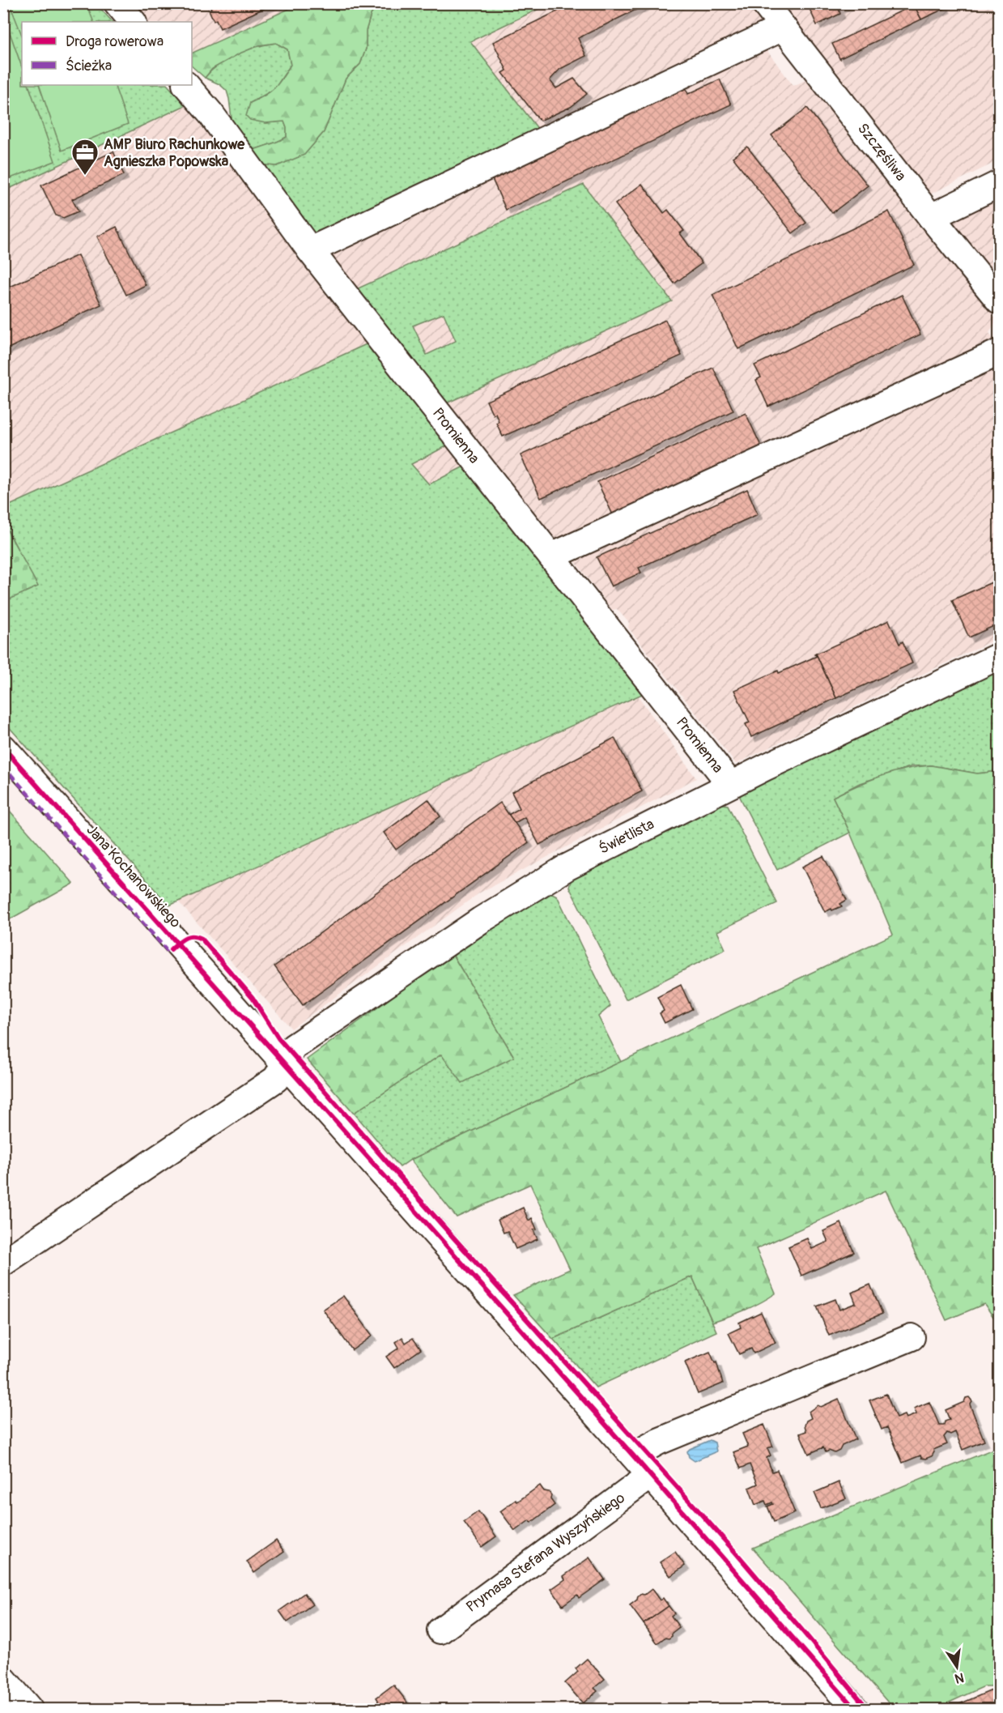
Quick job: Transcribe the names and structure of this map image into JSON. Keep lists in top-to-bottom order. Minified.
{"streets":{"street":["Szczęśliwa","Promienna","Świetlista","Jana Kochanowskiego","Prymasa Stefana Wyszyńskiego"]},"crossings":[["Promienna","Świetlista"],["Świetlista","Jana Kochanowskiego"]],"places":{"office":["AMP Biuro Rachunkowe Agnieszka Popowska"]},"legend":["Droga rowerowa","Ścieżka"],"north":"bottom"}
